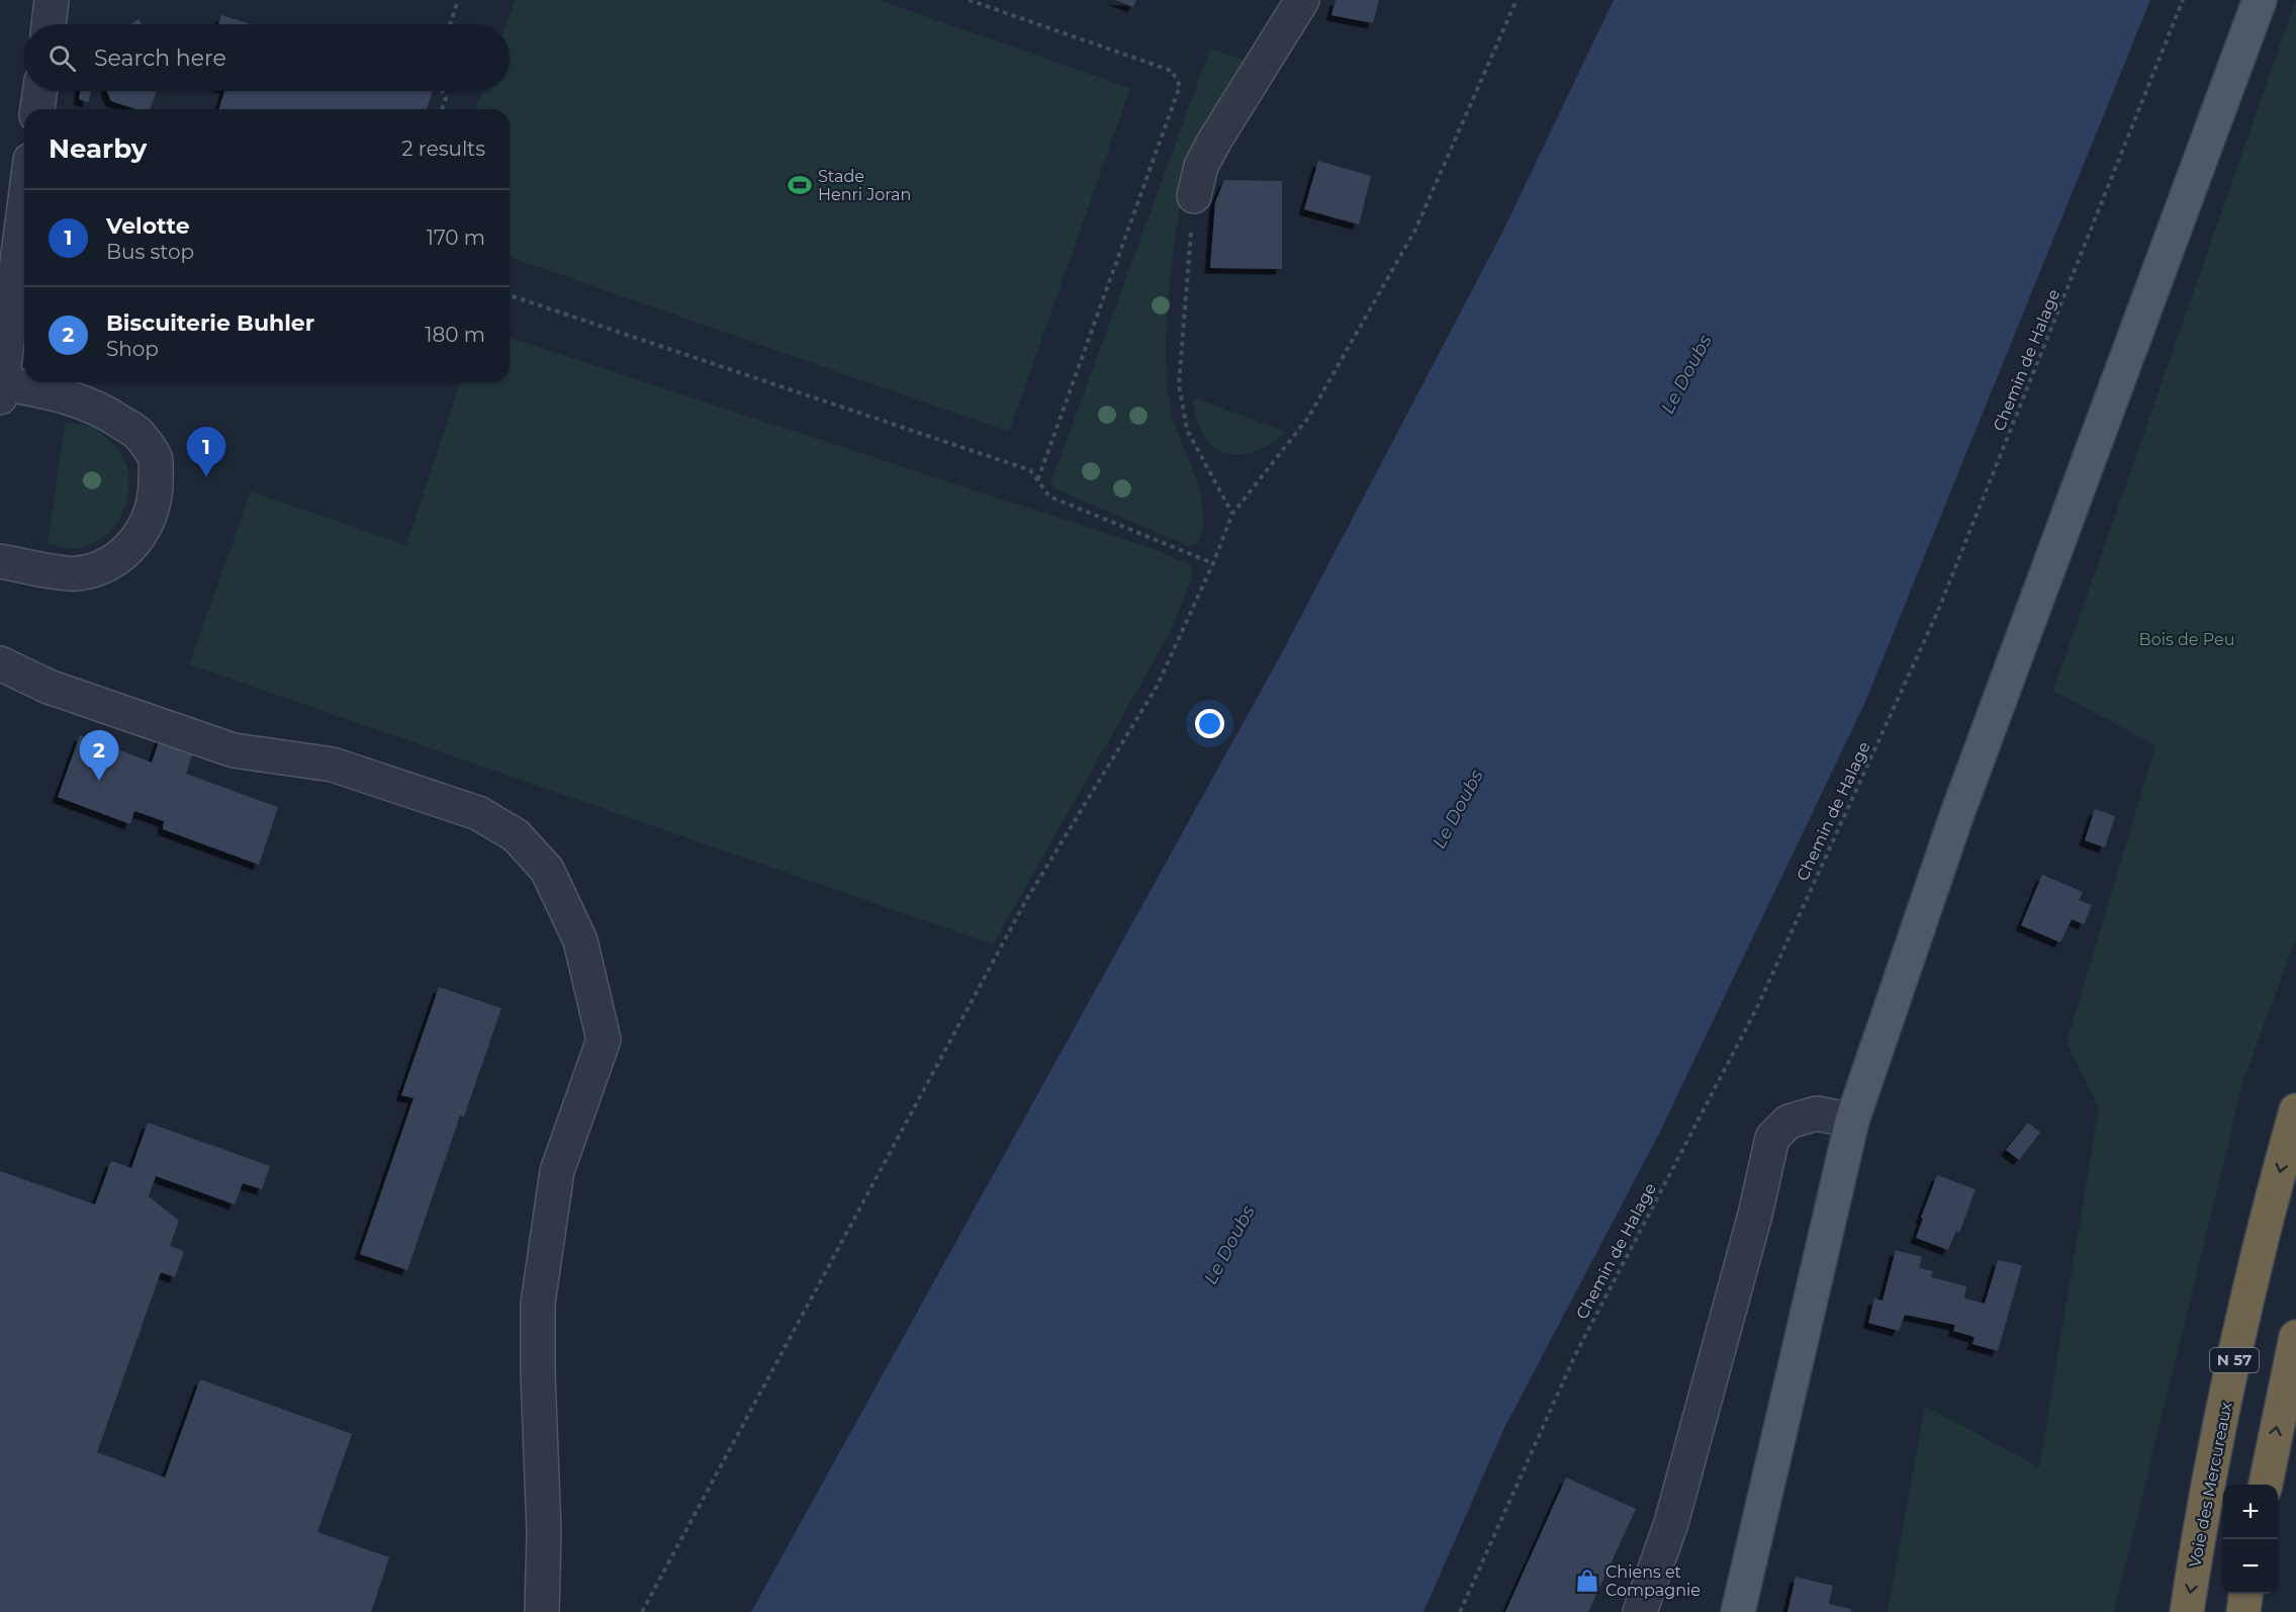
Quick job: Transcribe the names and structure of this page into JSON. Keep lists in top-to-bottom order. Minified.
{"streets":{"highway":["N 57","Voie des Mercureaux"],"path":["Chemin de Halage"]},"water":["Le Doubs"],"parks":["Bois de Peu"],"places":{"sports":["Stade Henri Joran"],"shop":["Chiens et Compagnie"]},"page":{"search":"Search here","heading":["Nearby","2 results"],"list":[{"mark":"1","name":"Velotte","note":"Bus stop","value":"170 m"},{"mark":"2","name":"Biscuiterie Buhler","note":"Shop","value":"180 m"}],"pins":["1","2"],"map_buttons":["+","−"]}}
